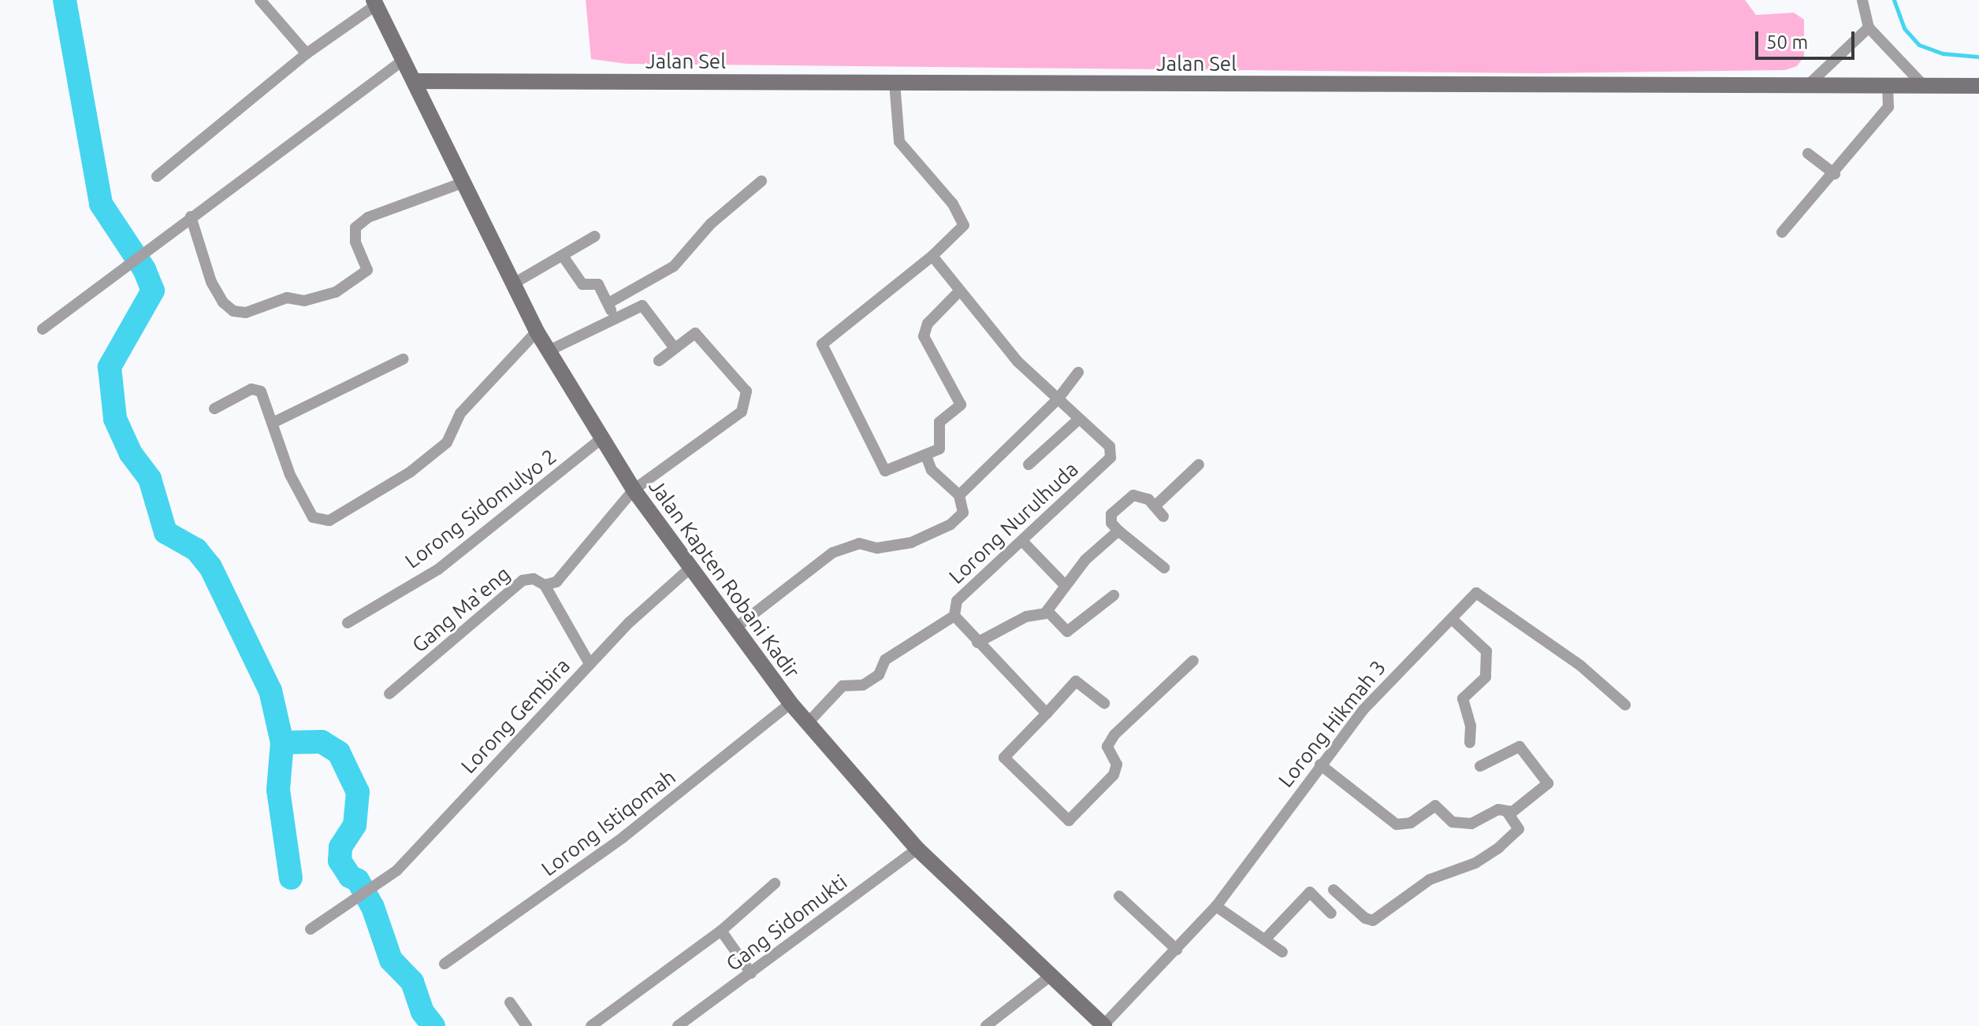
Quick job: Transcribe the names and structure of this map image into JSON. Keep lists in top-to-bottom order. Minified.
{"streets":{"street":["Jalan Sel","Lorong Sidomulyo 2","Lorong Nurulhuda","Jalan Kapten Robani Kadir","Gang Ma'eng","Lorong Gembira","Lorong Hikmah 3","Lorong Istiqomah","Gang Sidomukti"]},"crossings":[["Jalan Sel","Jalan Kapten Robani Kadir"],["Lorong Sidomulyo 2","Jalan Kapten Robani Kadir"],["Lorong Nurulhuda","Jalan Kapten Robani Kadir"],["Jalan Kapten Robani Kadir","Gang Ma'eng"],["Jalan Kapten Robani Kadir","Lorong Gembira"],["Jalan Kapten Robani Kadir","Lorong Hikmah 3"],["Jalan Kapten Robani Kadir","Lorong Istiqomah"],["Jalan Kapten Robani Kadir","Gang Sidomukti"]],"scale_bar":"50 m"}
